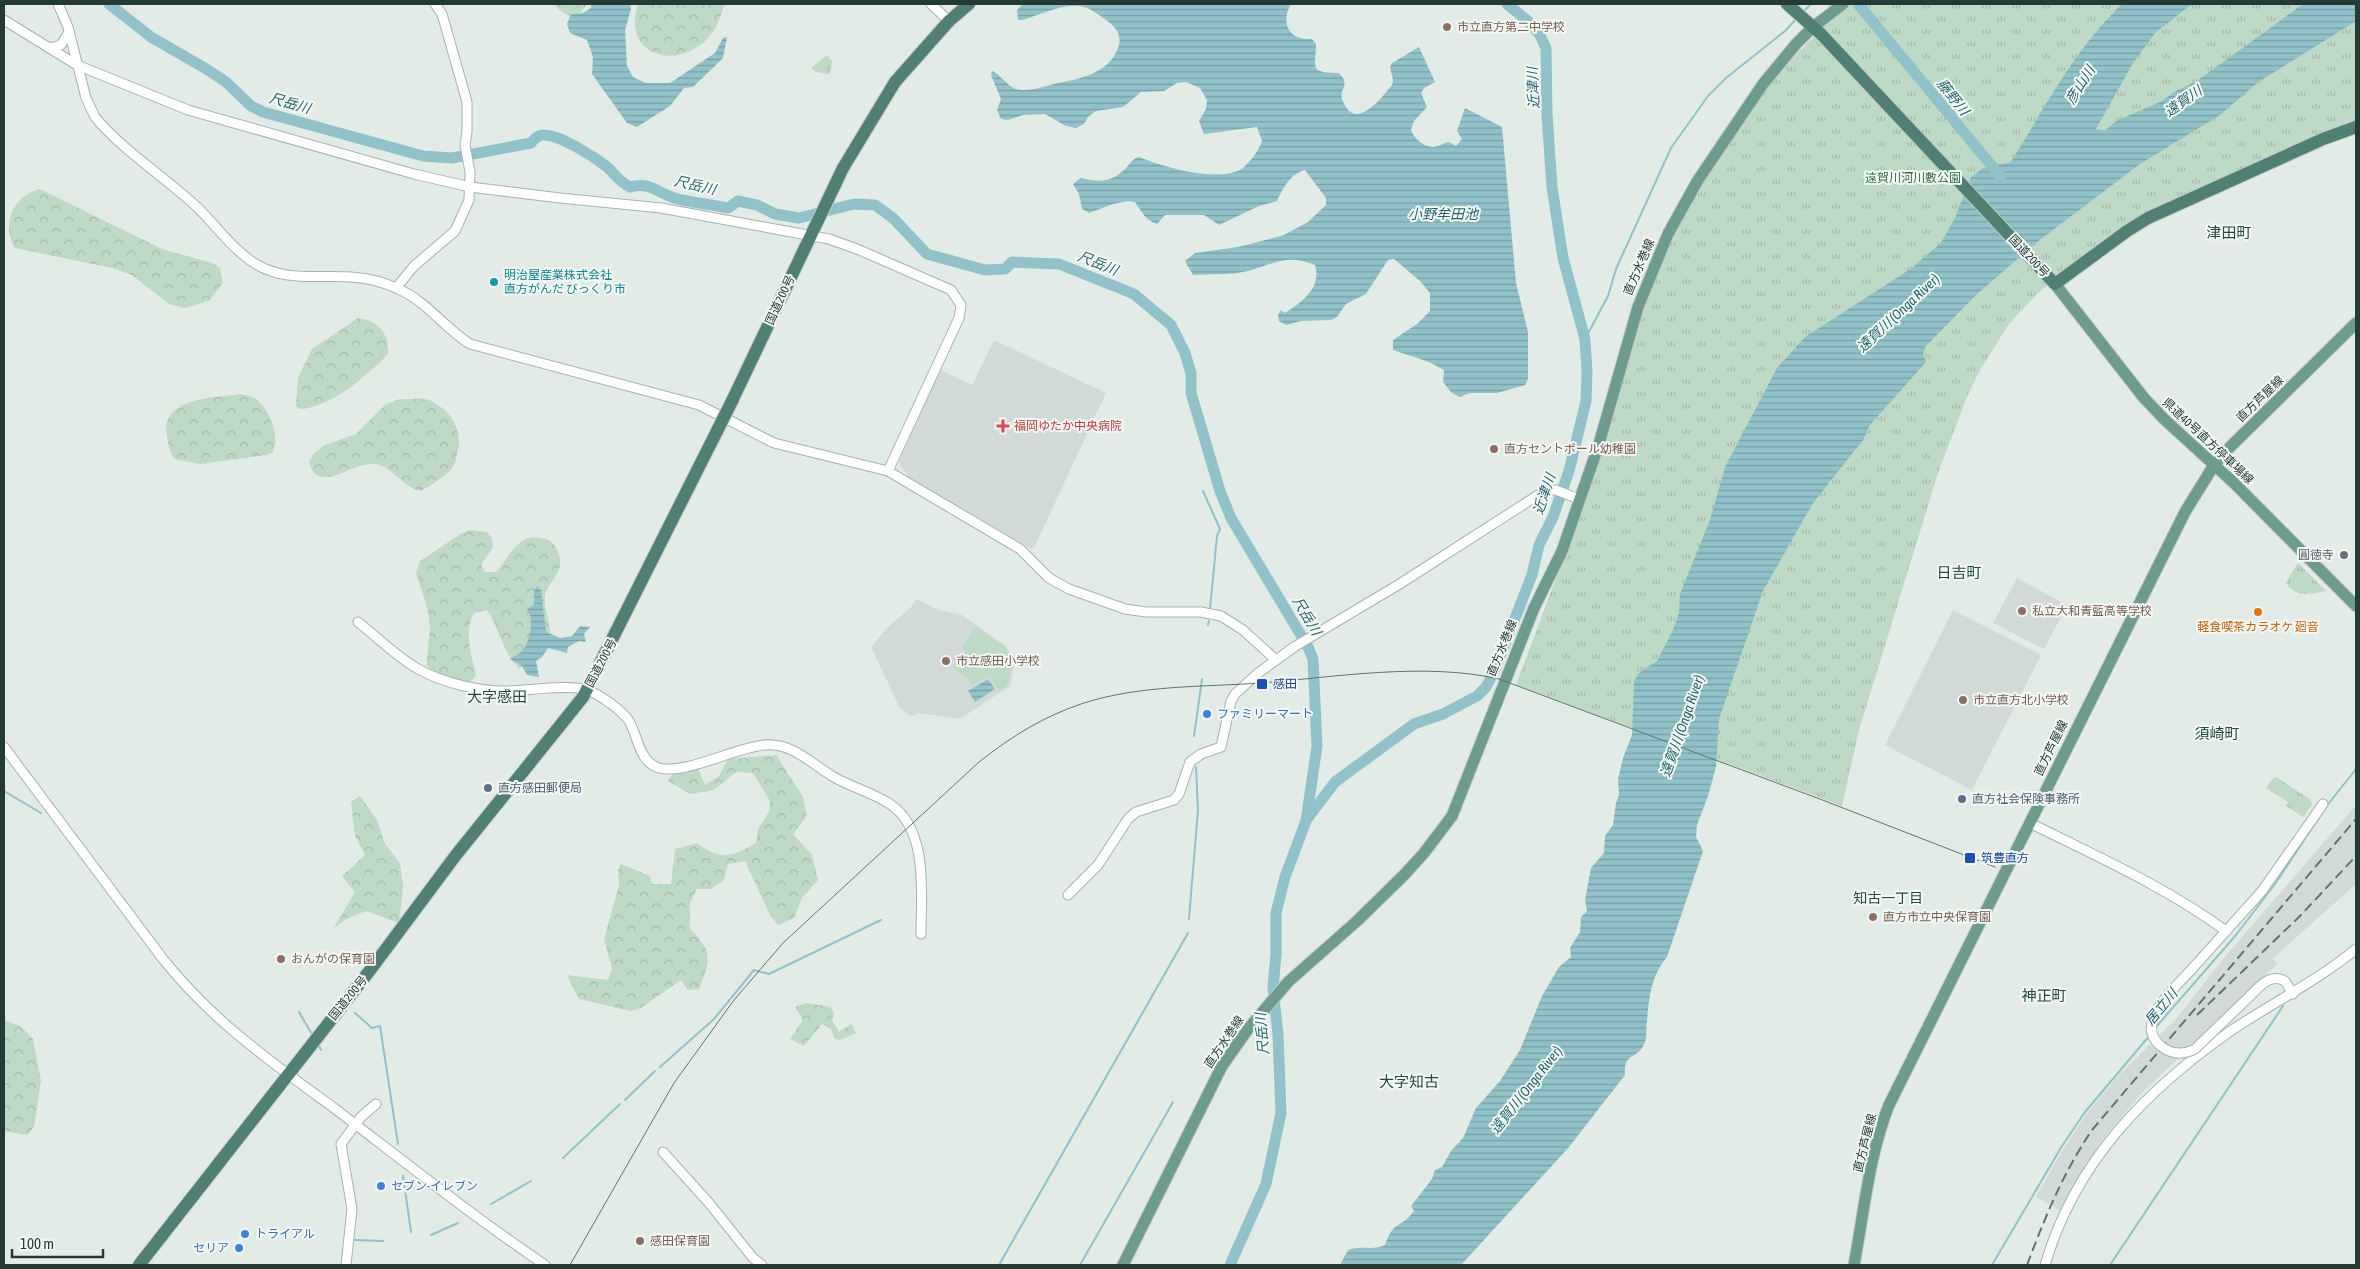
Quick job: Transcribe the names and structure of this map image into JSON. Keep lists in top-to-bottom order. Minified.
{"streets":{"highway":["国道200号"],"main road":["直方水巻線","直方芦屋線","県道40号直方停車場線"]},"crossings":[["国道200号","直方水巻線"],["国道200号","県道40号直方停車場線"],["直方芦屋線","県道40号直方停車場線"]],"districts":["津田町","日吉町","大字感田","須崎町","知古一丁目","神正町","大字知古"],"water":["彦山川","近津川","藤野川","遠賀川","尺岳川","小野牟田池","遠賀川 (Onga River)","居立川"],"parks":["遠賀川河川敷公園"],"places":{"other":["市立直方第二中学校","明治屋産業株式会社 直方がんだ びっくり市","直方セントポール幼稚園","圓徳寺","私立大和青藍高等学校","軽食喫茶カラオケ 廻音","市立感田小学校","市立直方北小学校","ファミリーマート","直方感田郵便局","直方社会保険事務所","直方市立中央保育園","おんがの保育園","セブン-イレブン","トライアル","感田保育園","セリア"],"health":["福岡ゆたか中央病院"],"transit":["感田","筑豊直方"]},"scale_bar":"100 m"}
